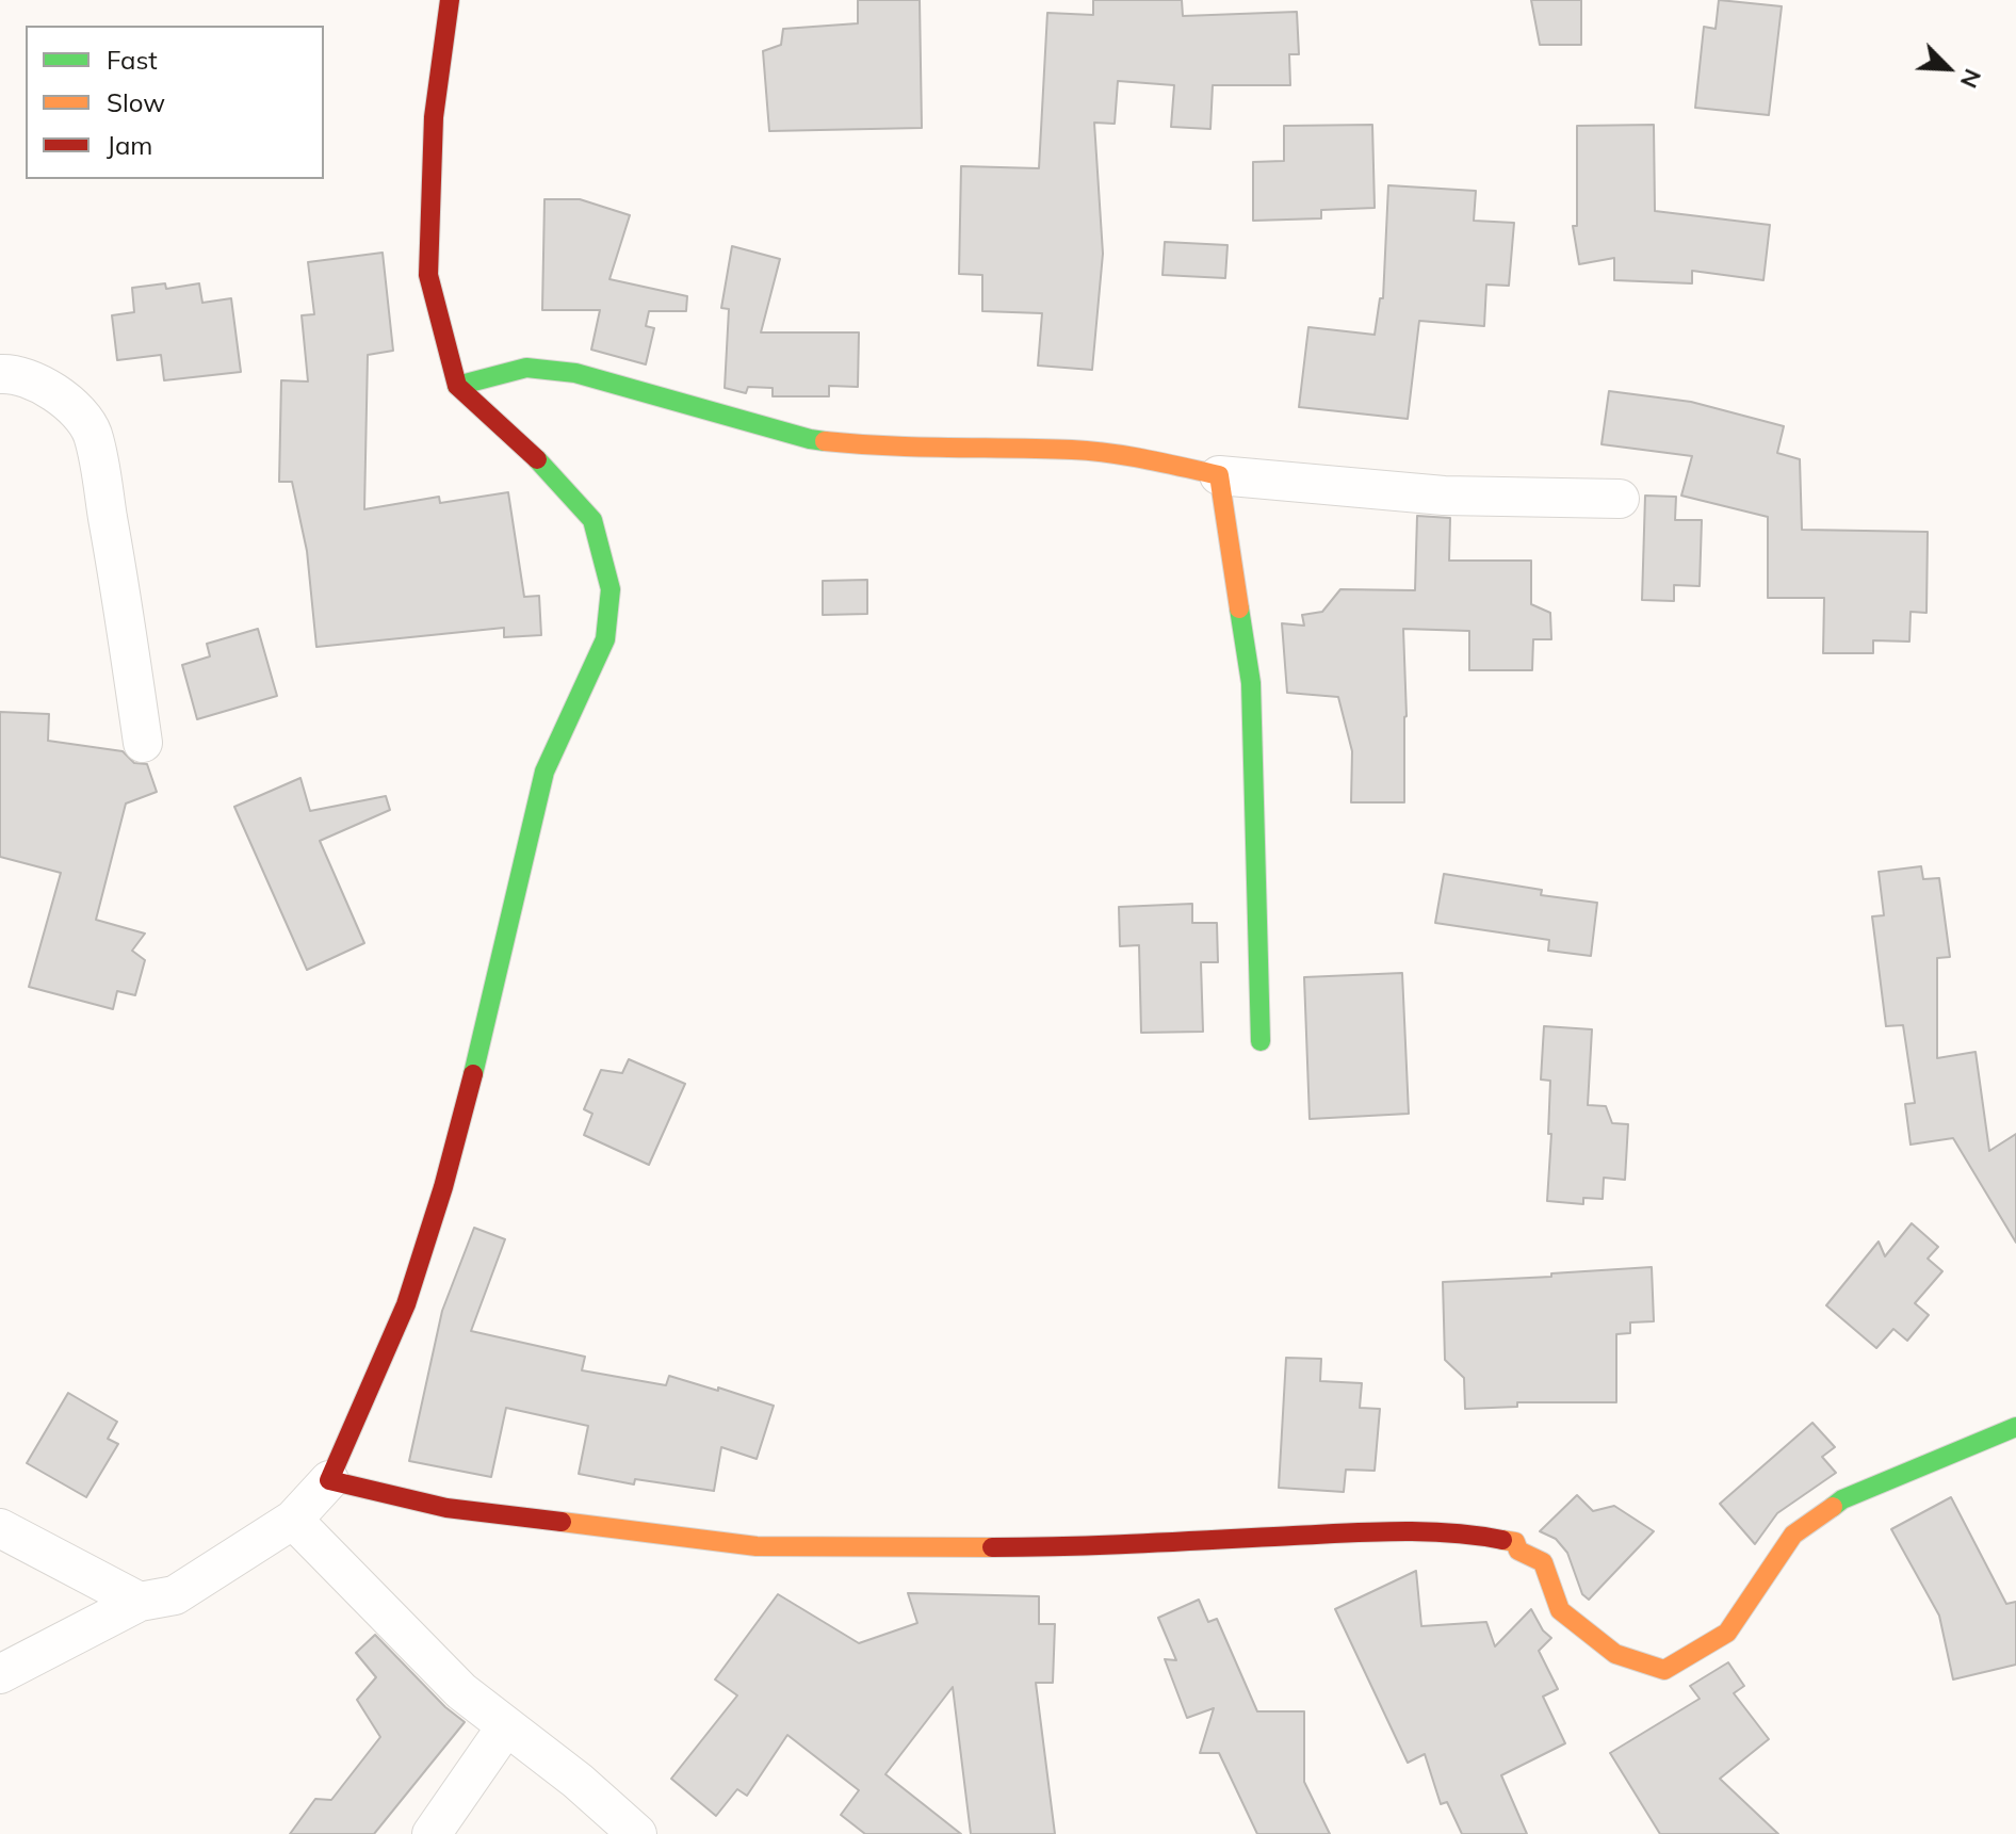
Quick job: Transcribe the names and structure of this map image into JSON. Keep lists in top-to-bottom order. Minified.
{"legend":["Fast","Slow","Jam"],"north":"bottom right"}
